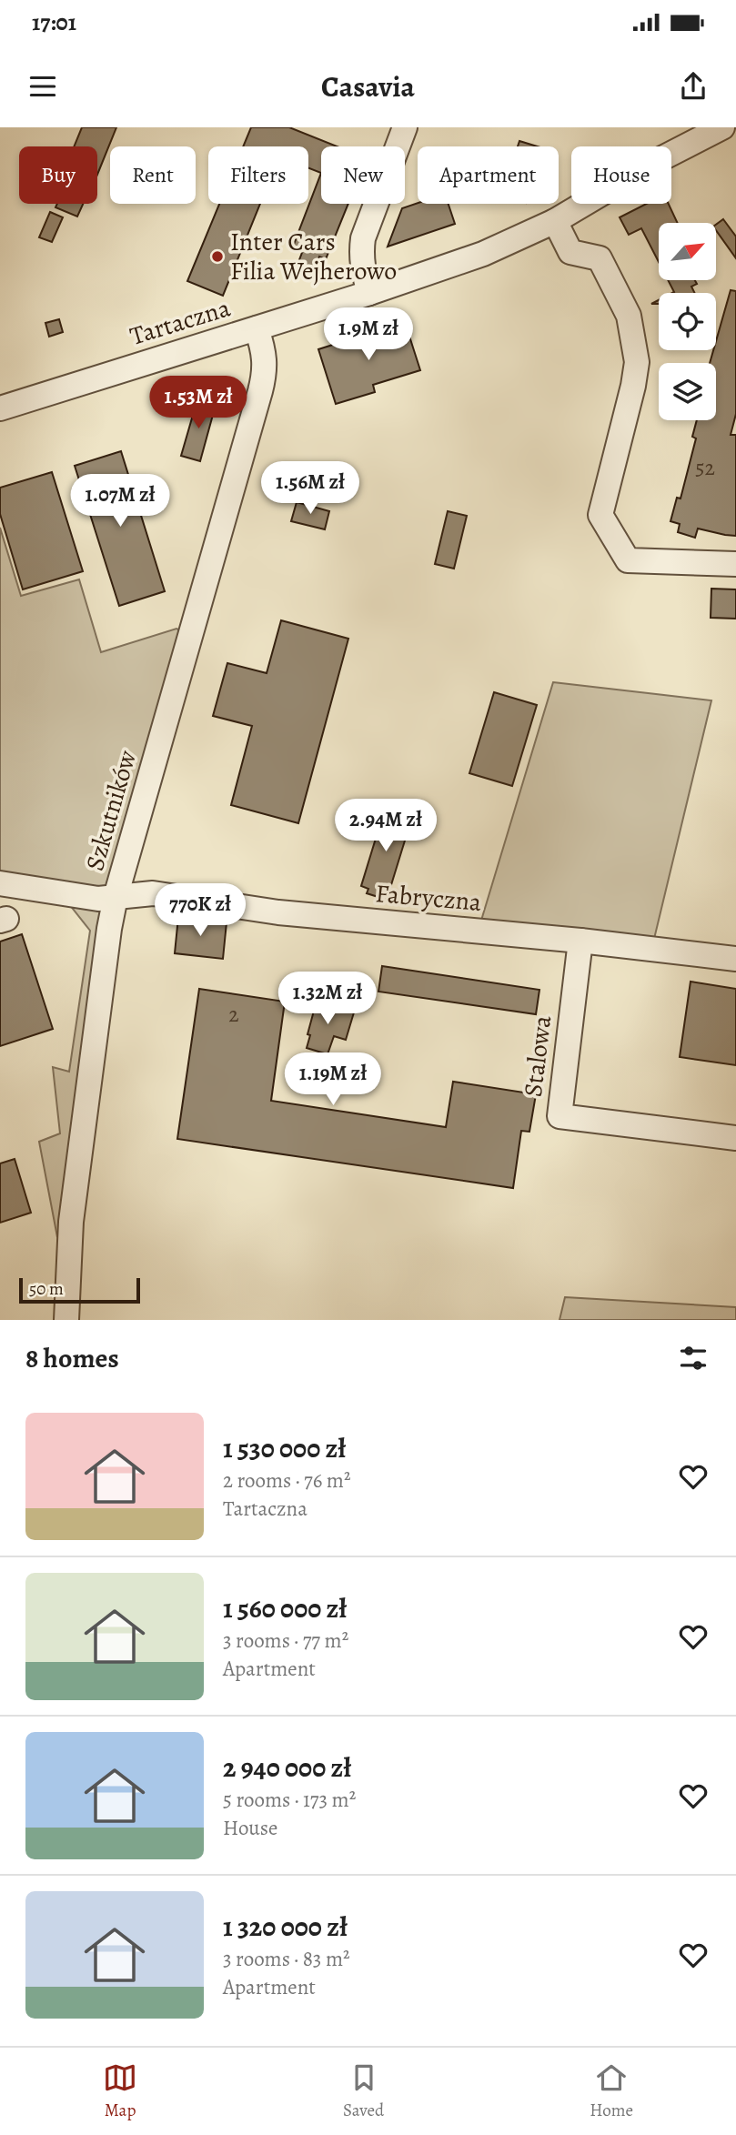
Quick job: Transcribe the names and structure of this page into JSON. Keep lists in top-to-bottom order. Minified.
{"streets":{"street":["Tartaczna","Szkutników","Fabryczna","Stalowa"]},"crossings":[["Tartaczna","Szkutników"],["Szkutników","Fabryczna"],["Fabryczna","Stalowa"]],"places":["Inter Cars Filia Wejherowo"],"house_numbers":["52","2"],"scale_bar":"50 m","north":"top right","page":{"status":"17:01","header":"Casavia","chip":["Buy","Rent","Filters","New","Apartment","House"],"price":["1.9M zł","1.53M zł","1.56M zł","1.07M zł","2.94M zł","770K zł","1.32M zł","1.19M zł"],"scale":"50 m","heading":"8 homes","list":[{"name":"1 530 000 zł","note":"2 rooms · 76 m² · Tartaczna"},{"name":"1 560 000 zł","note":"3 rooms · 77 m² · Apartment"},{"name":"2 940 000 zł","note":"5 rooms · 173 m² · House"},{"name":"1 320 000 zł","note":"3 rooms · 83 m² · Apartment"}],"tabs":["Map","Saved","Home"]}}
